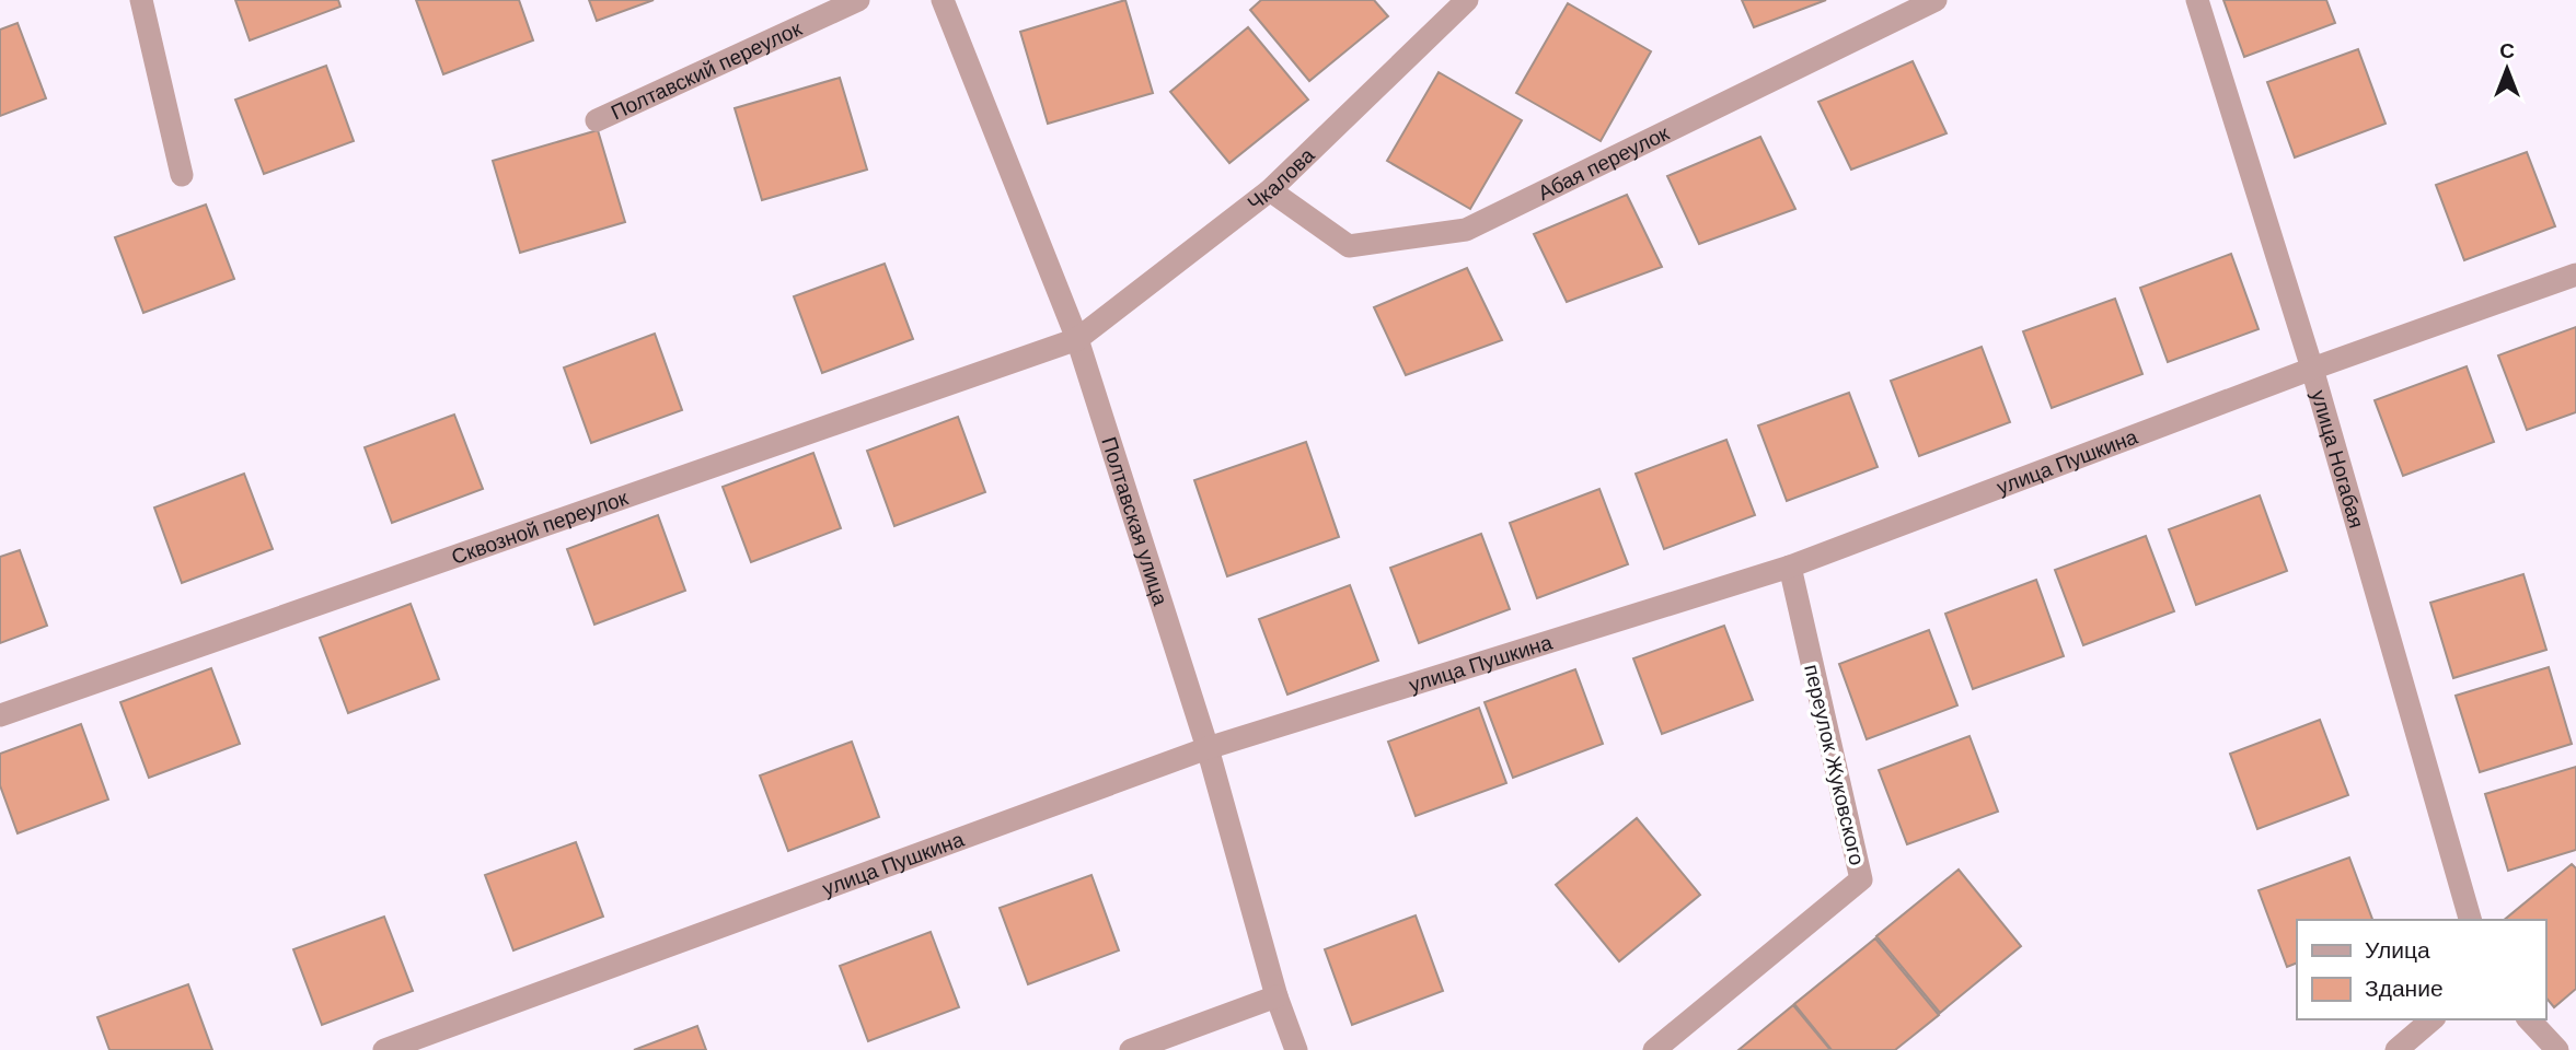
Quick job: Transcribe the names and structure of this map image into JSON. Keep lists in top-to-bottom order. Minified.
{"streets":{"street":["Полтавский переулок","Абая переулок","Чкалова","улица Ногабая","улица Пушкина","Полтавская улица","Сквозной переулок","переулок Жуковского"]},"crossings":[["Абая переулок","Чкалова"],["Чкалова","Полтавская улица"],["Чкалова","Сквозной переулок"],["улица Ногабая","улица Пушкина"],["улица Пушкина","Полтавская улица"],["улица Пушкина","переулок Жуковского"],["Полтавская улица","Сквозной переулок"]],"legend":["Улица","Здание"],"north":"top"}
